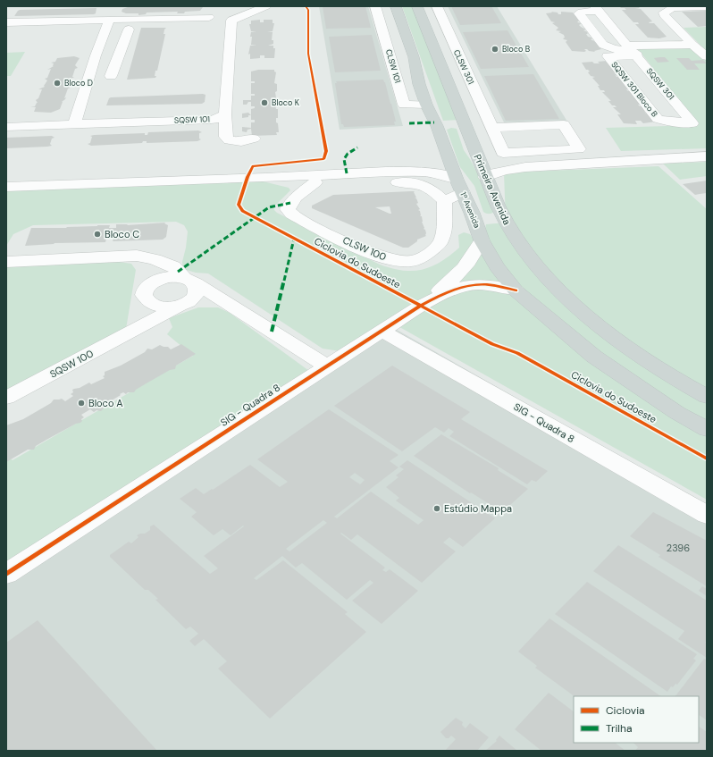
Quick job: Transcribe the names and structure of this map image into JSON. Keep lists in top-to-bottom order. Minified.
{"streets":{"main road":["Primeira Avenida","1ª Avenida"],"street":["CLSW 101","CLSW 301","SQSW 301","SQSW 301 Bloco B","SQSW 101","CLSW 100","SQSW 100","SIG - Quadra 8"],"cycle path":["Ciclovia do Sudoeste"]},"crossings":[["SQSW 301","SQSW 301 Bloco B"],["1ª Avenida","SIG - Quadra 8"]],"places":["Bloco B","Bloco D","Bloco K","Bloco C","Bloco A","Estúdio Mappa"],"house_numbers":["2396"],"legend":["Ciclovia","Trilha"]}
